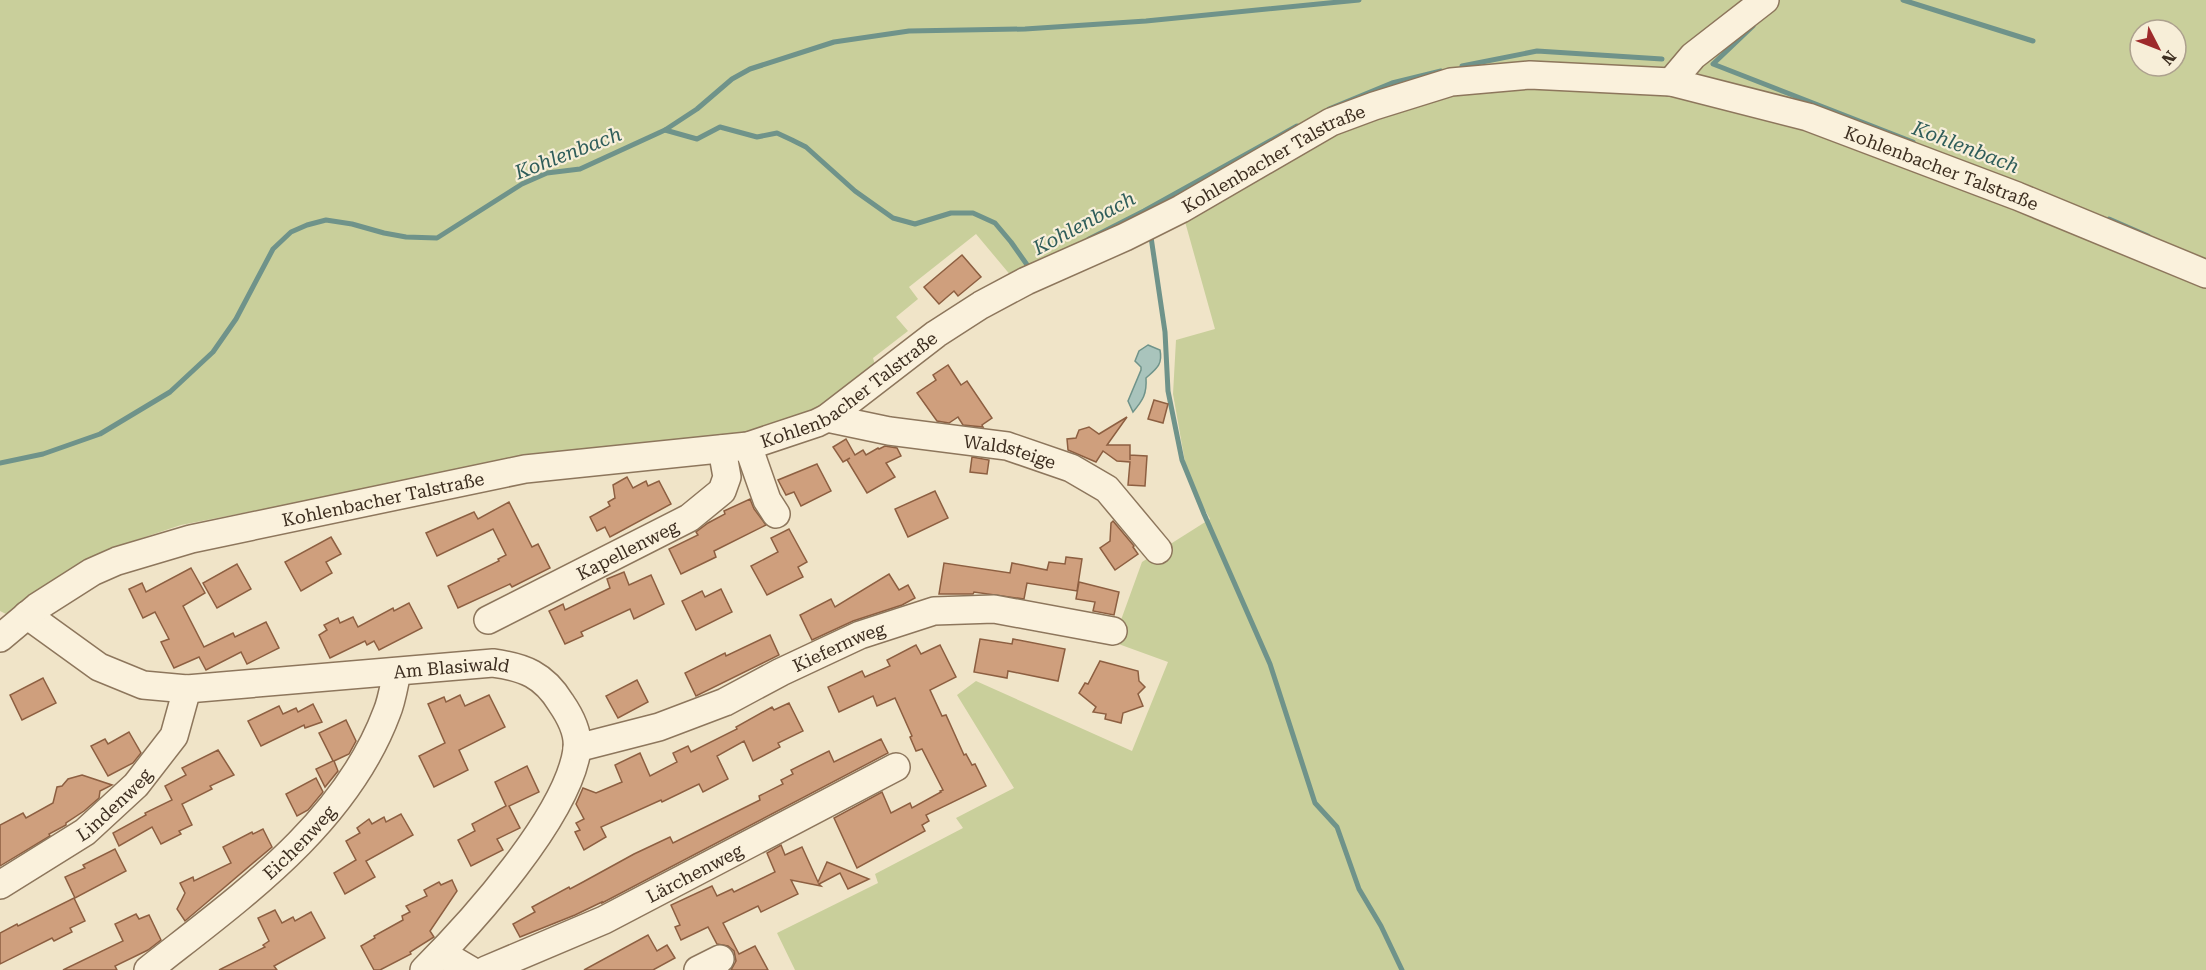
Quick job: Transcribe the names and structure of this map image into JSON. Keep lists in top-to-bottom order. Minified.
{"streets":{"street":["Kohlenbacher Talstraße","Waldsteige","Kapellenweg","Kiefernweg","Am Blasiwald","Lindenweg","Eichenweg","Lärchenweg"]},"crossings":[["Kohlenbacher Talstraße","Waldsteige"],["Kohlenbacher Talstraße","Kapellenweg"],["Kohlenbacher Talstraße","Am Blasiwald"],["Kiefernweg","Am Blasiwald"],["Am Blasiwald","Lindenweg"],["Am Blasiwald","Eichenweg"]],"water":["Kohlenbach"],"north":"bottom right"}
